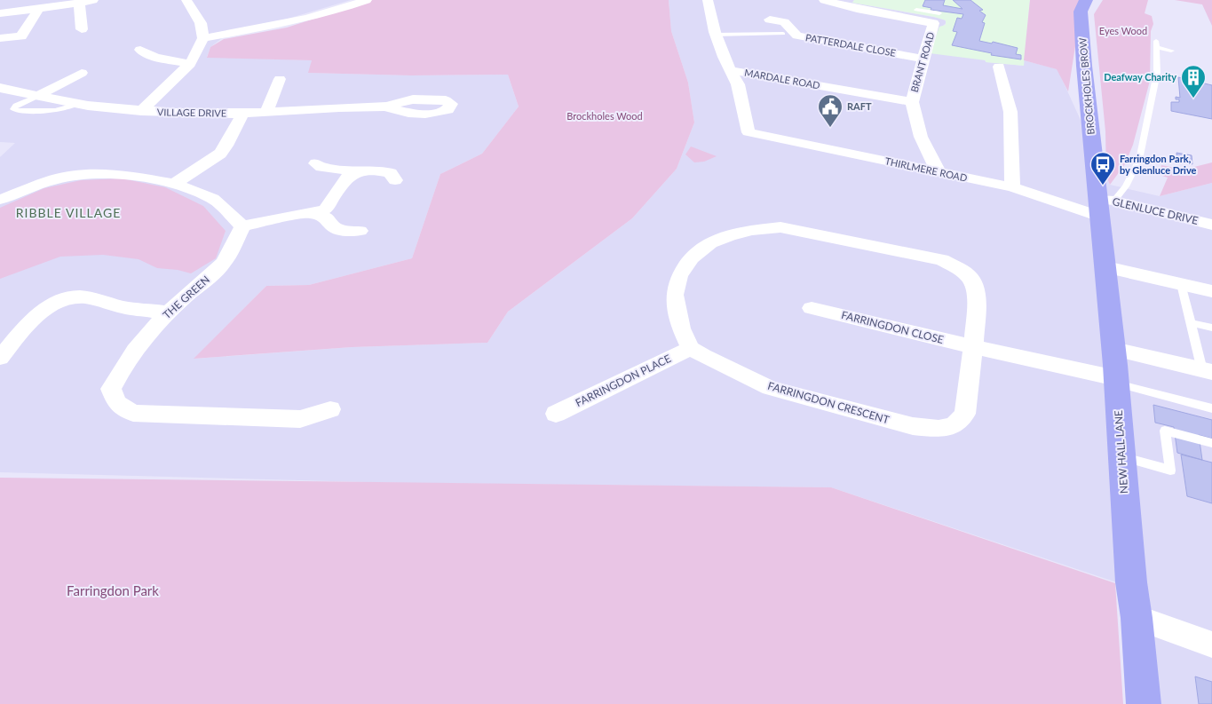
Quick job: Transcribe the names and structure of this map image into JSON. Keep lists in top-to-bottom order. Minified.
{"streets":{"highway":["BROCKHOLES BROW","NEW HALL LANE"],"street":["PATTERDALE CLOSE","BRANT ROAD","MARDALE ROAD","VILLAGE DRIVE","THIRLMERE ROAD","GLENLUCE DRIVE","THE GREEN","FARRINGDON CLOSE","FARRINGDON PLACE","FARRINGDON CRESCENT"]},"crossings":[["PATTERDALE CLOSE","BRANT ROAD"],["BRANT ROAD","MARDALE ROAD"],["BRANT ROAD","THIRLMERE ROAD"],["MARDALE ROAD","THIRLMERE ROAD"],["BROCKHOLES BROW","THIRLMERE ROAD"],["BROCKHOLES BROW","GLENLUCE DRIVE"],["BROCKHOLES BROW","NEW HALL LANE"],["THIRLMERE ROAD","GLENLUCE DRIVE"],["THIRLMERE ROAD","NEW HALL LANE"],["GLENLUCE DRIVE","NEW HALL LANE"],["FARRINGDON CLOSE","FARRINGDON CRESCENT"],["FARRINGDON PLACE","FARRINGDON CRESCENT"]],"districts":["RIBBLE VILLAGE"],"parks":["Eyes Wood","Brockholes Wood","Farringdon Park"],"places":{"building":["Deafway Charity"],"public building":["RAFT"],"bus stop":["Farringdon Park, by Glenluce Drive"]}}
